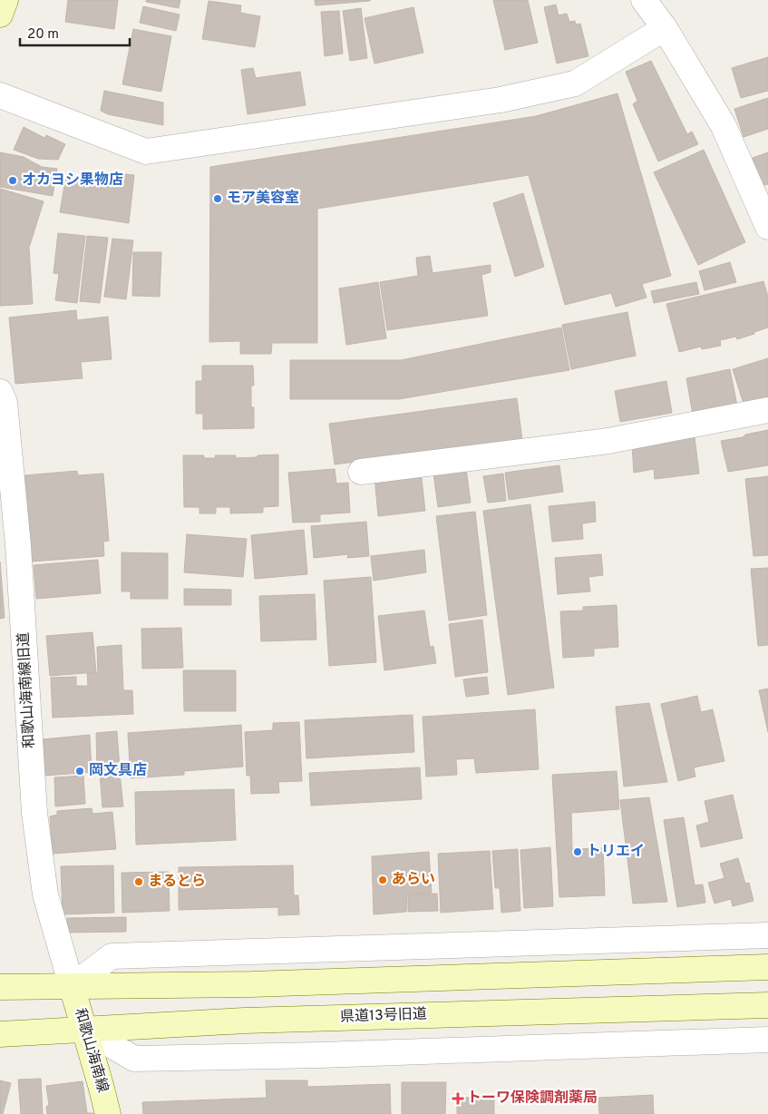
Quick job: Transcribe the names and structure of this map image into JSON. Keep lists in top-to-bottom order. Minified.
{"streets":{"street":["和歌山海南線旧道","県道13号旧道","和歌山海南線"]},"crossings":[["和歌山海南線旧道","和歌山海南線"],["県道13号旧道","和歌山海南線"]],"places":{"other":["オカヨシ果物店","モア美容室","岡文具店","トリエイ","あらい","まるとら"],"health":["トーワ保険調剤薬局"]},"scale_bar":"20 m"}
